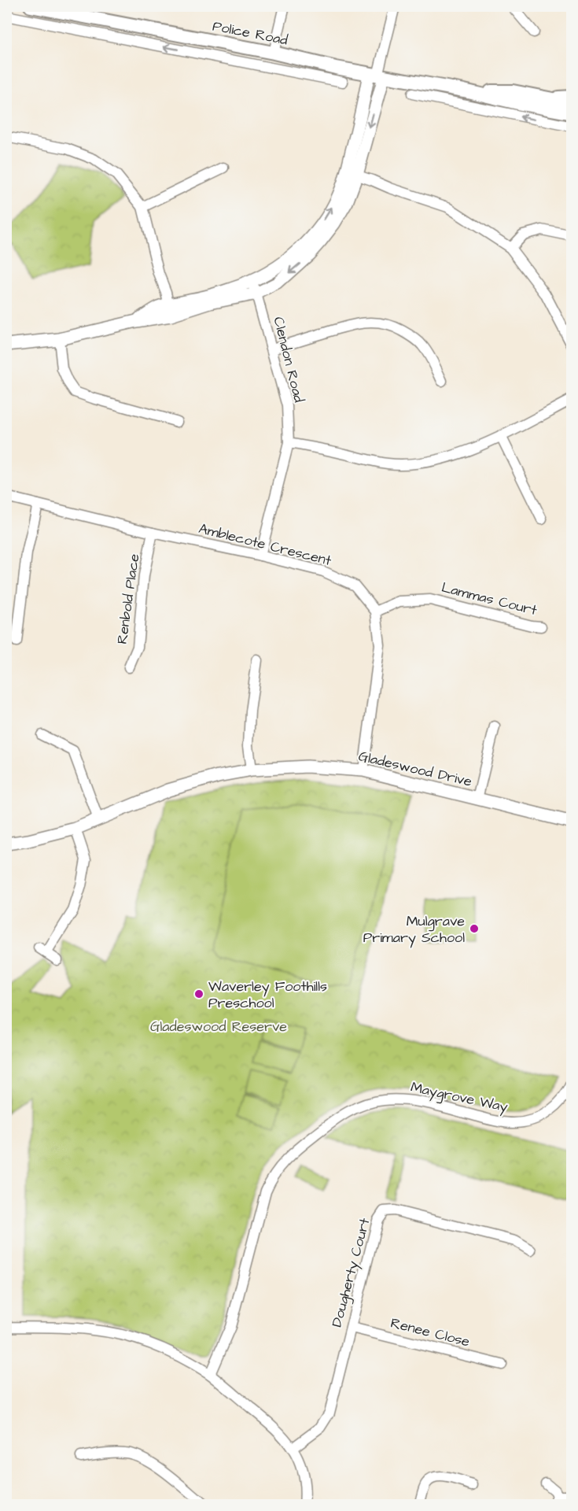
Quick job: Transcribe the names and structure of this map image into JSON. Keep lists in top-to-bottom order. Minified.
{"streets":{"main road":["Police Road"],"street":["Clendon Road","Amblecote Crescent","Renbold Place","Lammas Court","Gladeswood Drive","Maygrove Way","Dougherty Court","Renee Close"]},"crossings":[["Clendon Road","Amblecote Crescent"],["Amblecote Crescent","Renbold Place"],["Amblecote Crescent","Lammas Court"],["Dougherty Court","Renee Close"]],"parks":["Gladeswood Reserve"],"places":["Mulgrave Primary School","Waverley Foothills Preschool"]}
